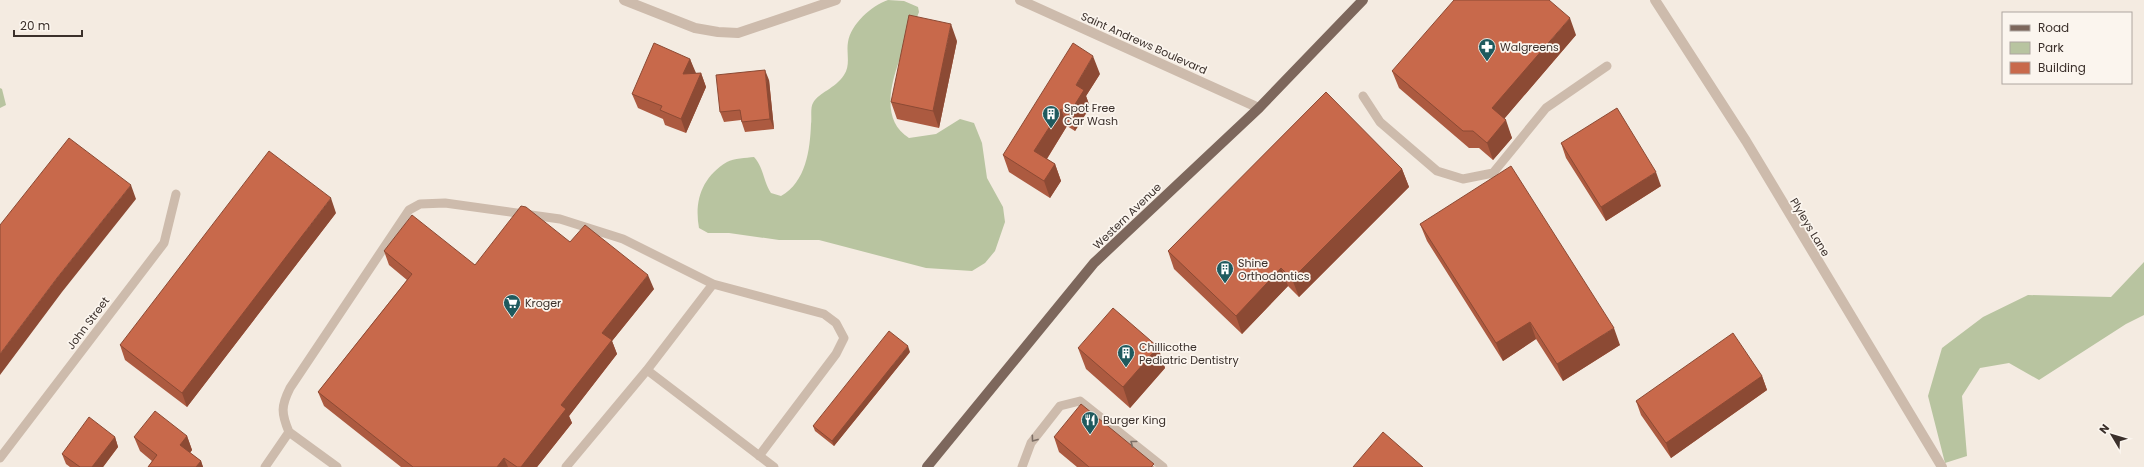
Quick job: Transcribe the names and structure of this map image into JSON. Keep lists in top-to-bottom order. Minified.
{"streets":{"main road":["Western Avenue"],"street":["Saint Andrews Boulevard","Plyleys Lane"],"lane":["John Street"]},"crossings":[["Saint Andrews Boulevard","Western Avenue"]],"places":{"pharmacy":["Walgreens"],"building":["Spot Free Car Wash","Shine Orthodontics","Chillicothe Pediatric Dentistry"],"supermarket":["Kroger"],"restaurant":["Burger King"]},"legend":["Road","Park","Building"],"scale_bar":"20 m","north":"top left"}
